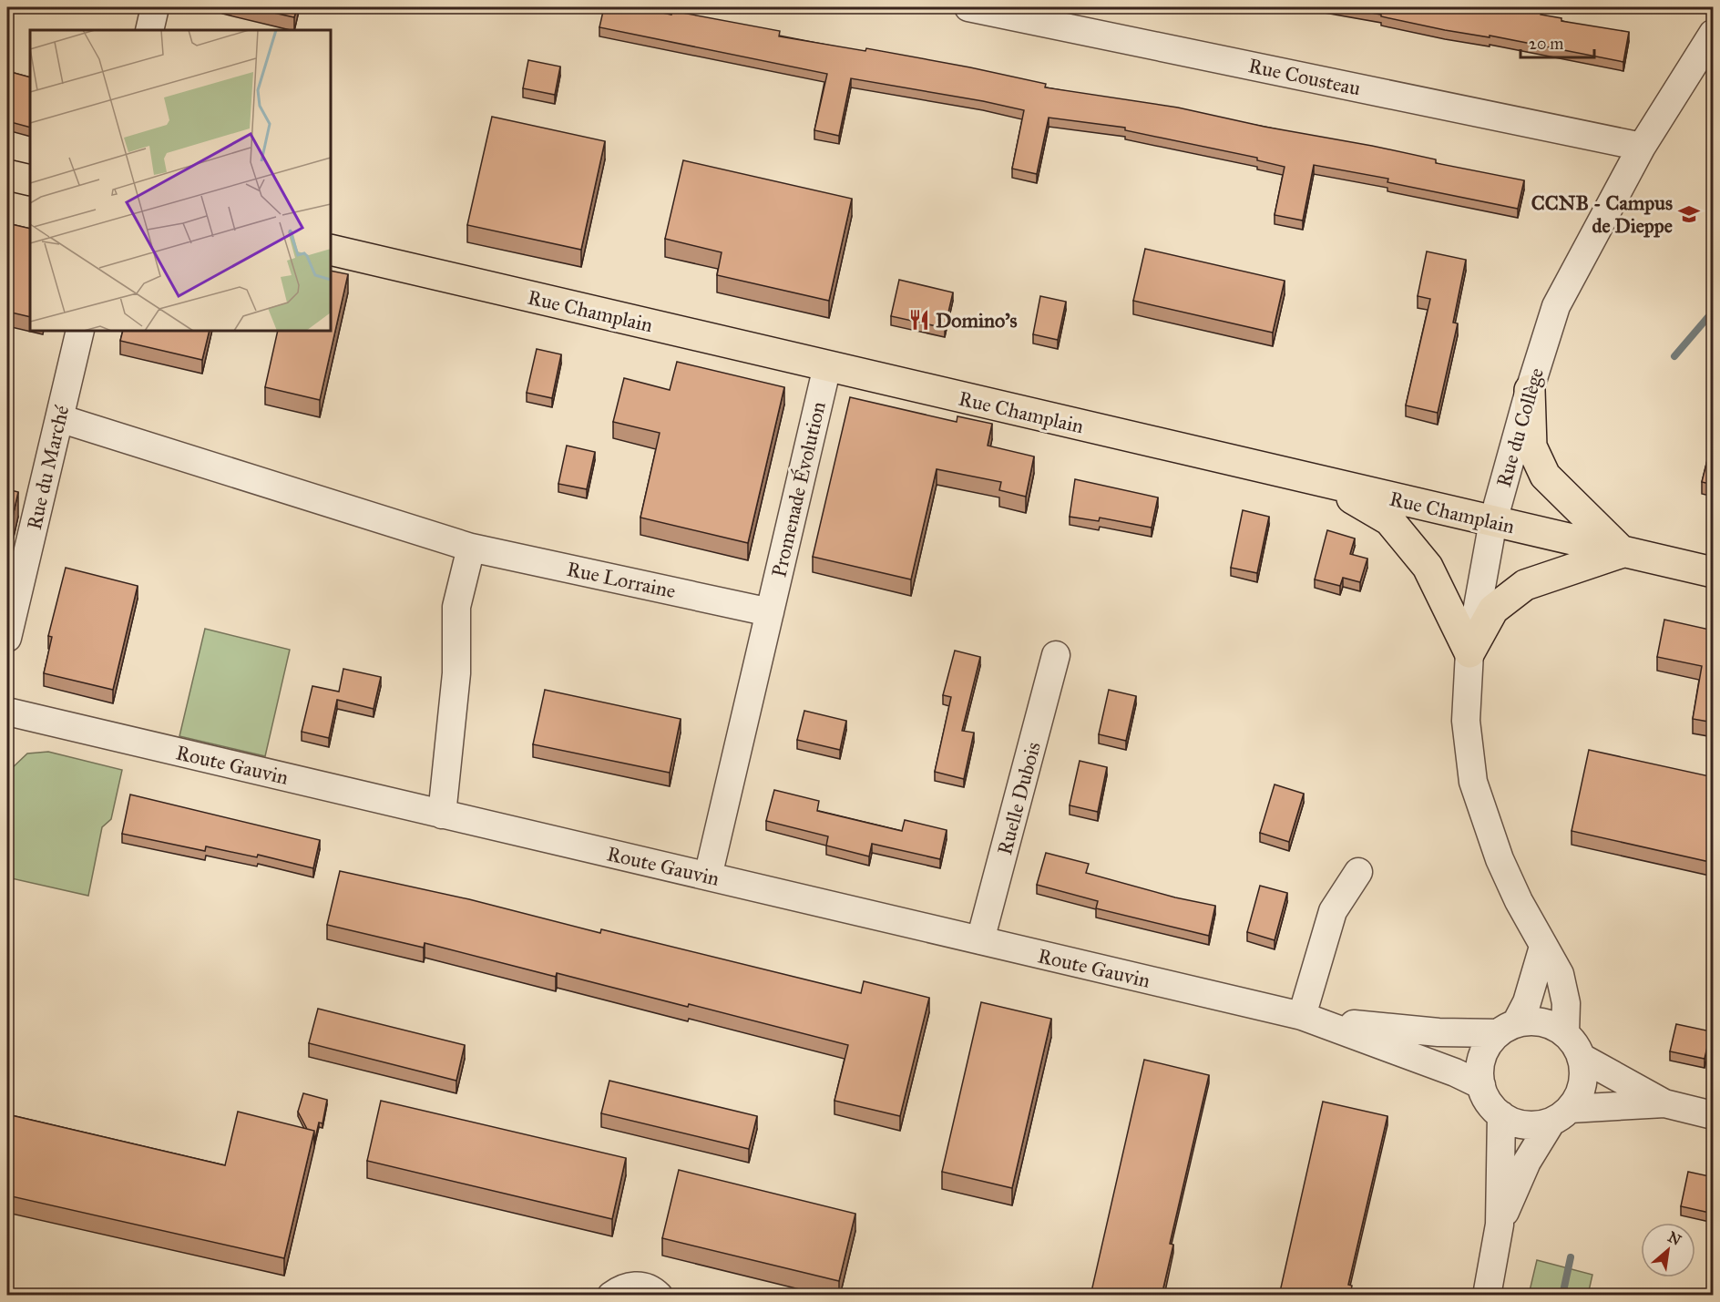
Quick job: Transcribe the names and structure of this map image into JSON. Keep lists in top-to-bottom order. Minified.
{"streets":{"main road":["Rue Champlain"],"street":["Rue Cousteau","Rue du Collège","Rue du Marché","Promenade Évolution","Rue Lorraine","Route Gauvin","Ruelle Dubois"]},"crossings":[["Rue Cousteau","Rue du Collège"],["Rue Champlain","Rue du Collège"],["Rue Champlain","Promenade Évolution"],["Rue du Collège","Route Gauvin"],["Rue du Marché","Rue Lorraine"],["Promenade Évolution","Rue Lorraine"],["Route Gauvin","Ruelle Dubois"]],"places":{"school or university":["CCNB - Campus de Dieppe"],"restaurant":["Domino's"]},"scale_bar":"20 m","north":"top right"}
